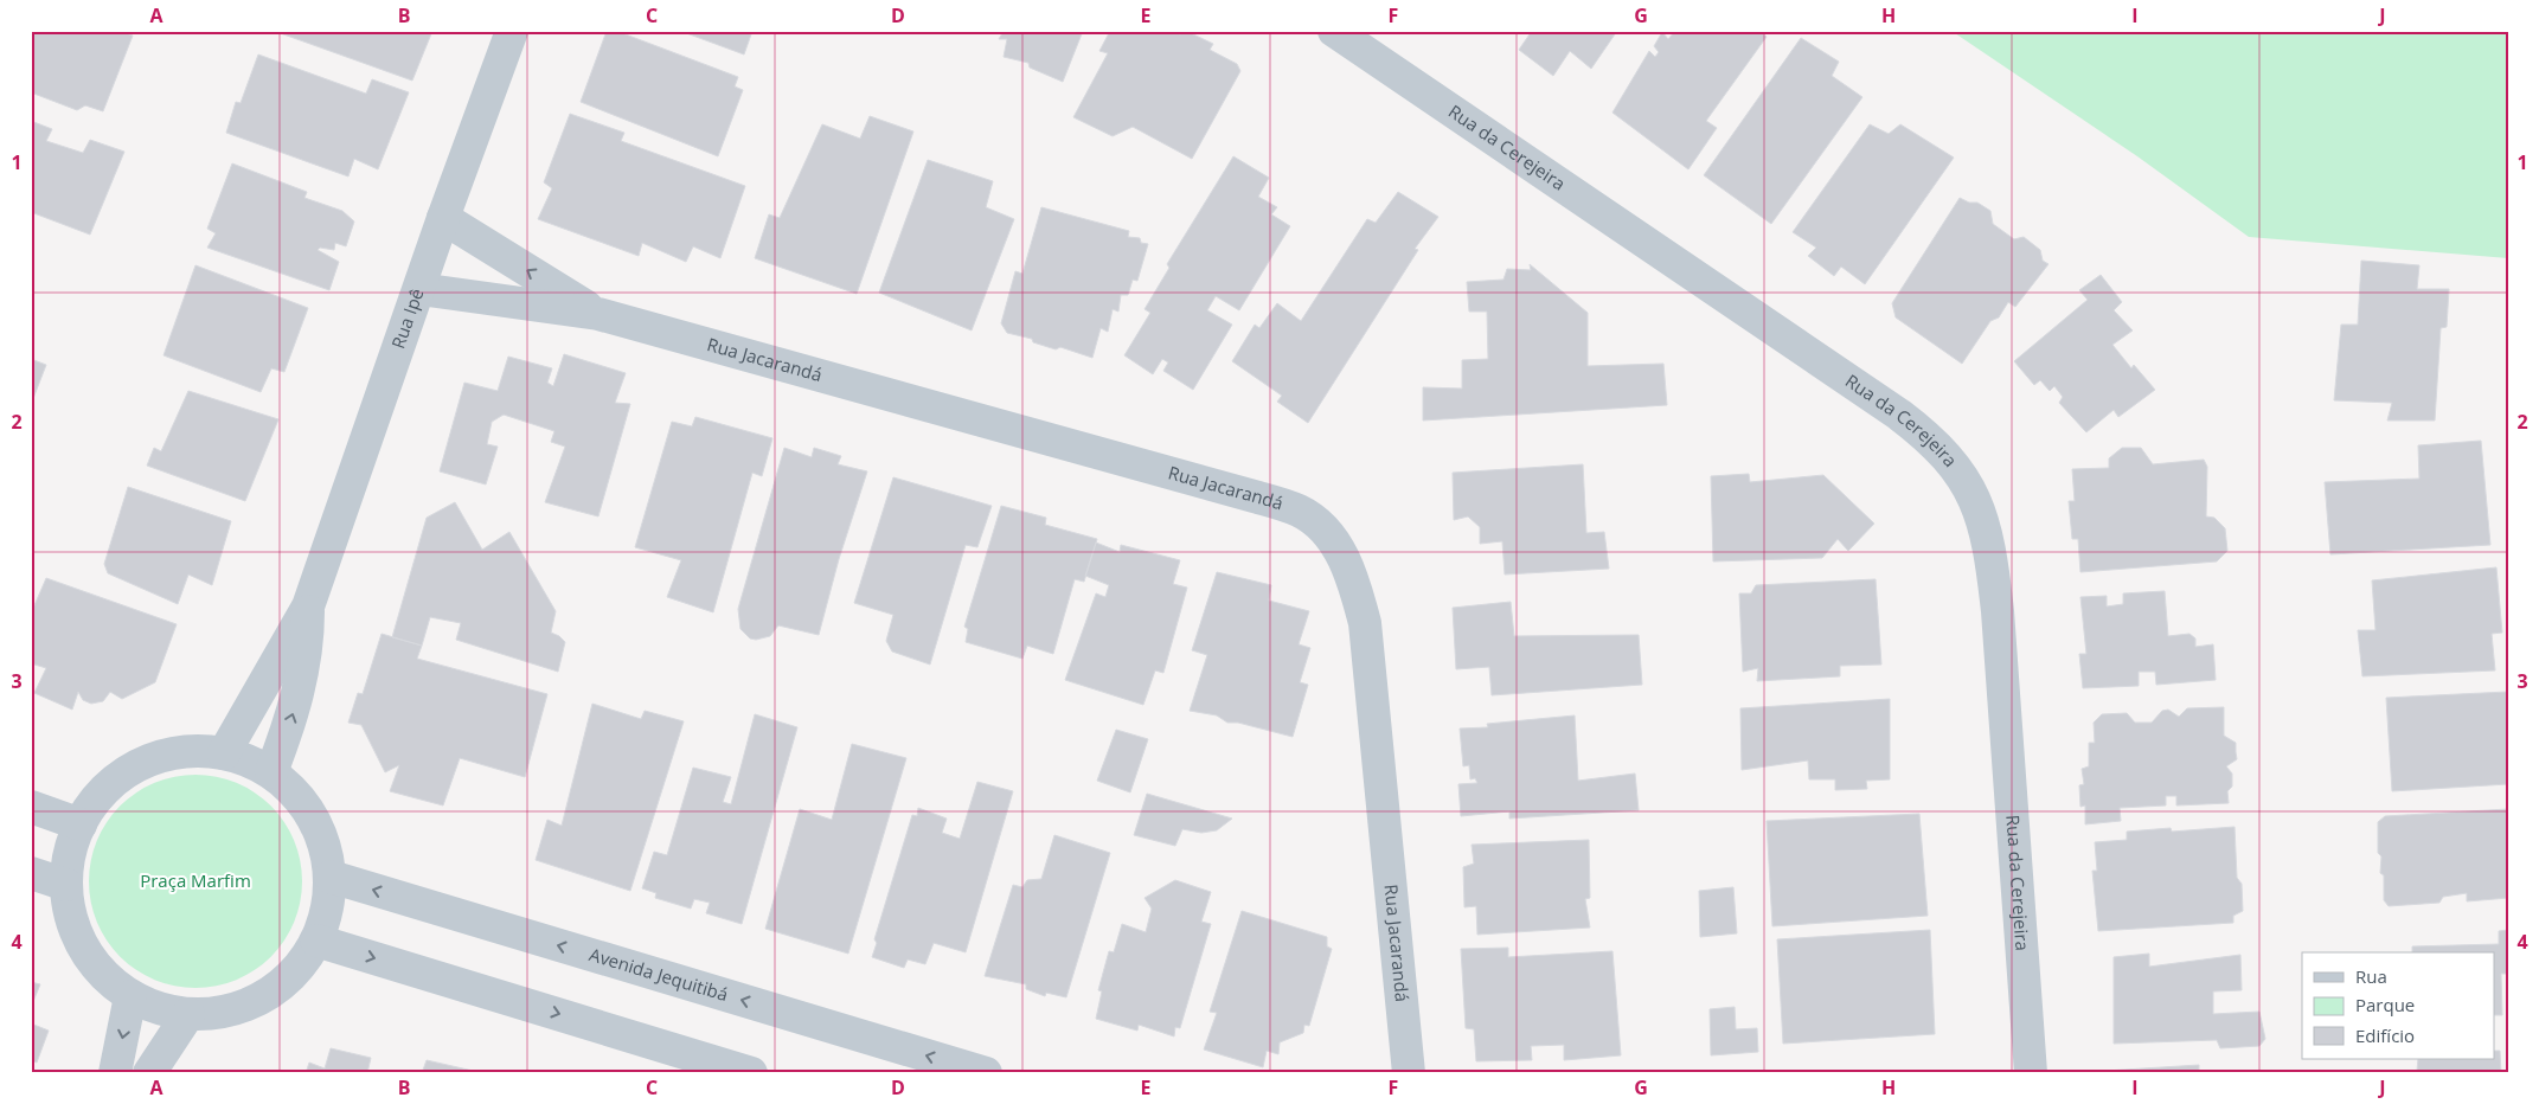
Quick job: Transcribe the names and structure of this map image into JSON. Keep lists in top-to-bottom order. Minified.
{"streets":{"street":["Rua da Cerejeira","Rua Ipê","Rua Jacarandá","Avenida Jequitibá"]},"crossings":[["Rua Ipê","Rua Jacarandá"]],"parks":["Praça Marfim"],"legend":["Rua","Parque","Edifício"],"grid":{"columns":["A","B","C","D","E","F","G","H","I","J"],"rows":["1","2","3","4"]}}
